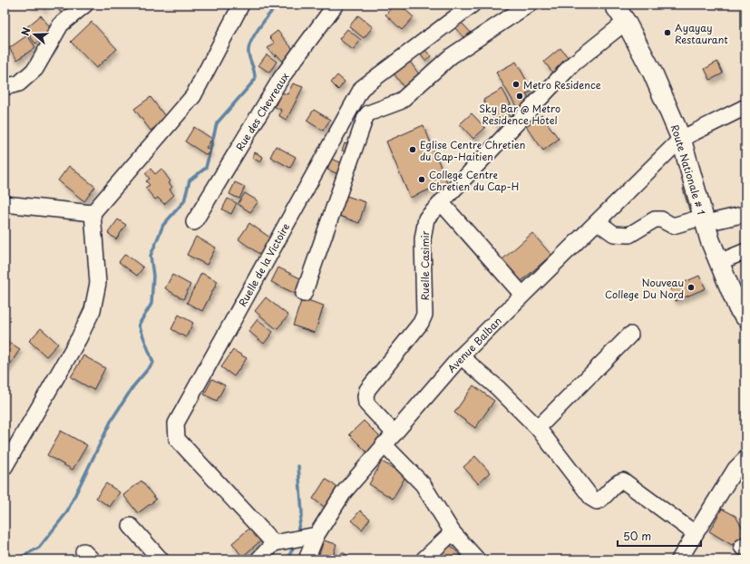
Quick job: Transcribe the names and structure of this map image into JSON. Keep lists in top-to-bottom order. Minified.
{"streets":{"main road":["Route Nationale # 1"],"street":["Rue des Chevreaux","Ruelle de la Victoire","Ruelle Casimir","Avenue Balban"]},"crossings":[["Route Nationale # 1","Ruelle Casimir"],["Route Nationale # 1","Avenue Balban"],["Ruelle Casimir","Avenue Balban"]],"places":["Ayayay Restaurant","Metro Residence","Sky Bar @ Metro Residence Hotel","Eglise Centre Chretien du Cap-Haitien","College Centre Chretien du Cap-H","Nouveau College Du Nord"],"scale_bar":"50 m","north":"left"}
